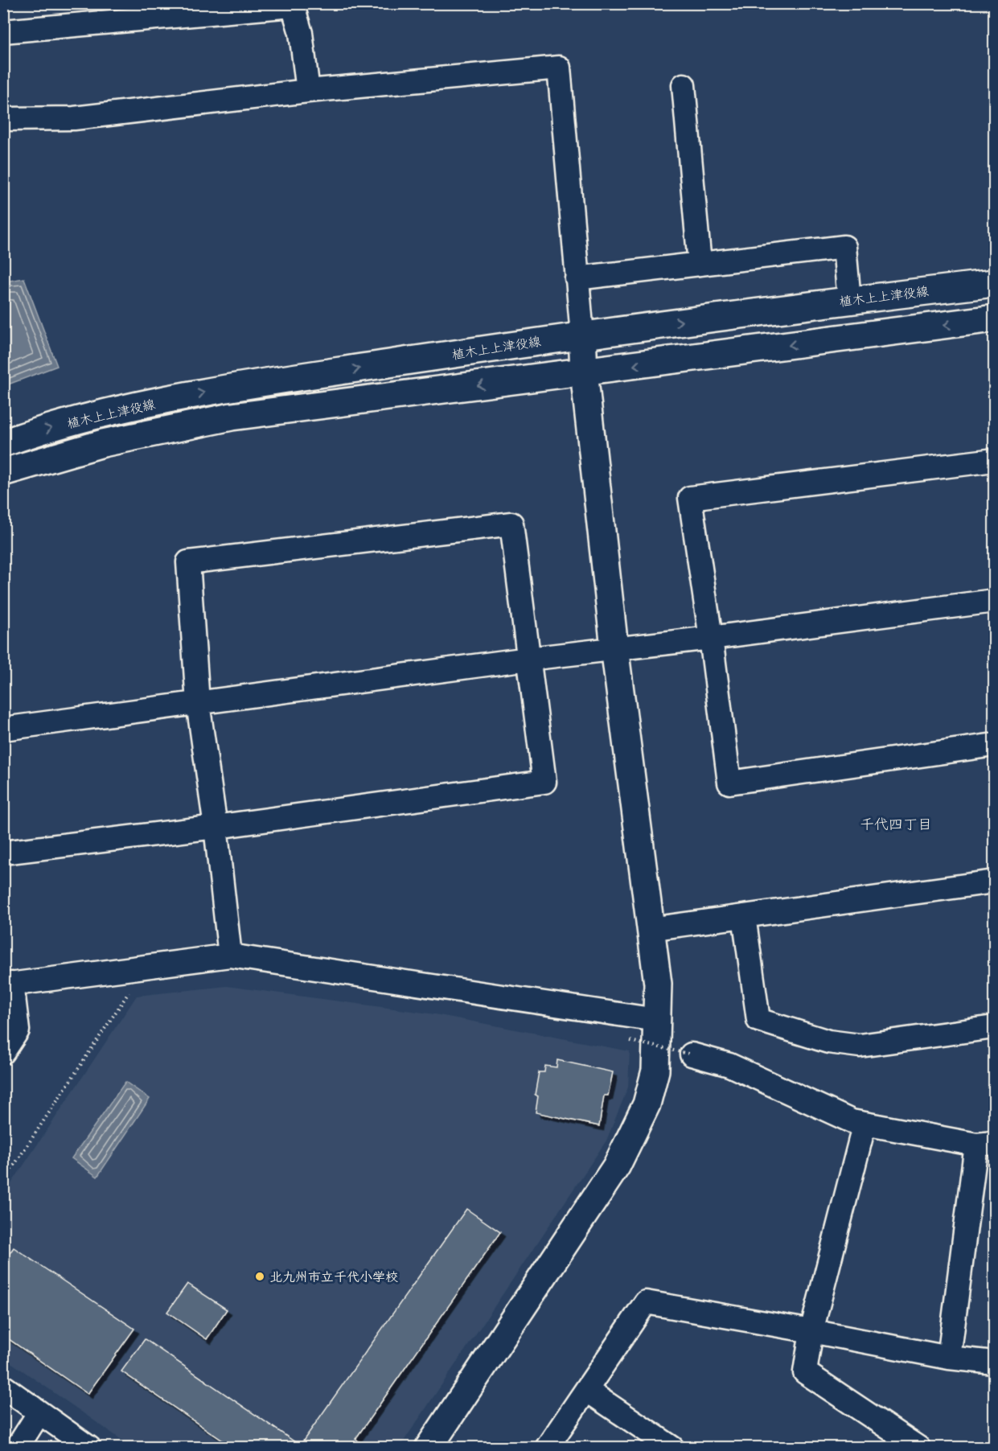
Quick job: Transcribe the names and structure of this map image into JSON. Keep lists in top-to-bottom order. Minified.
{"streets":{"main road":["植木上上津役線"]},"districts":["千代四丁目"],"places":["北九州市立千代小学校"]}
